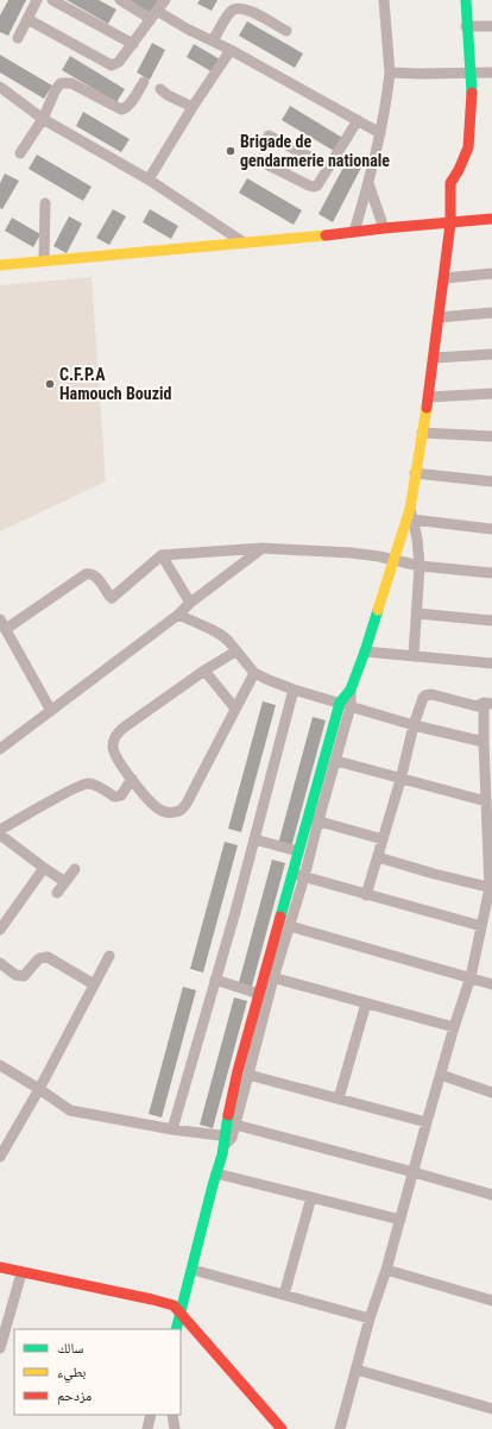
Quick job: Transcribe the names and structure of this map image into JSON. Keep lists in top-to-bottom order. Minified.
{"places":["Brigade de gendarmerie nationale","C.F.P.A Hamouch Bouzid"],"legend":["سالك","بطيء","مزدحم"]}
